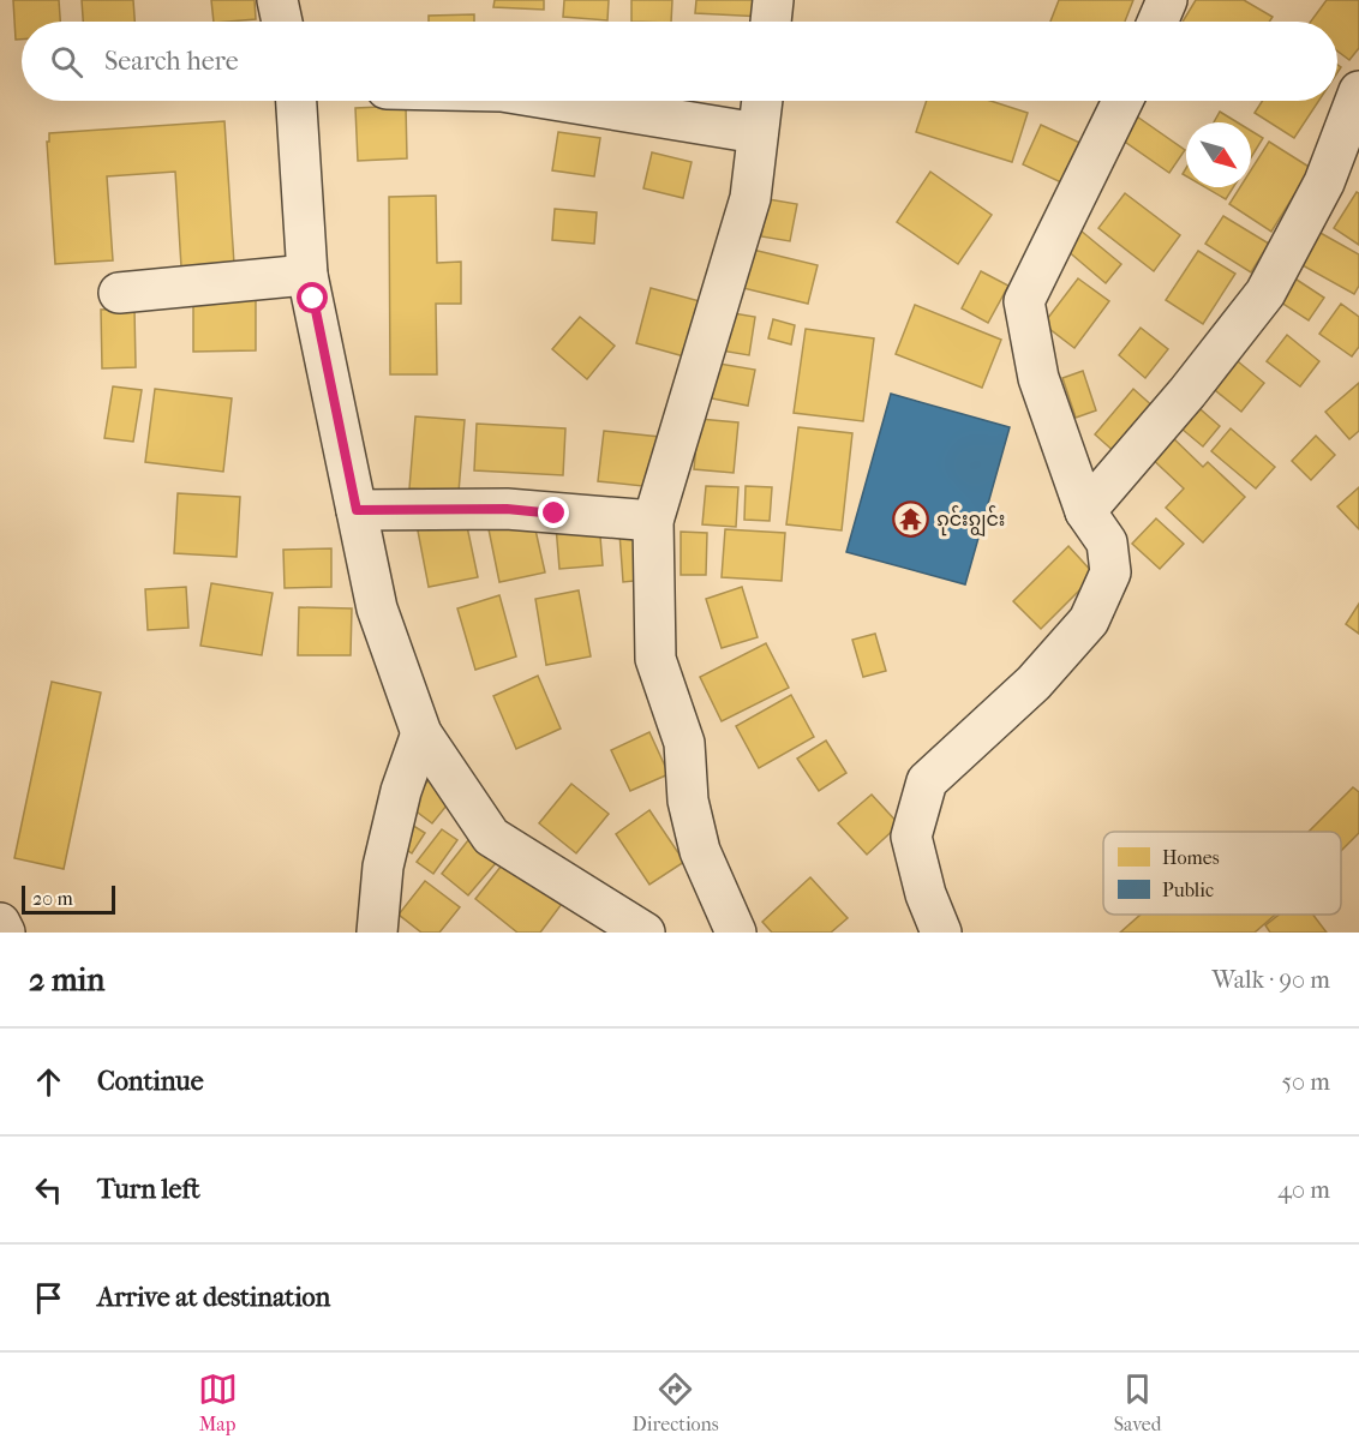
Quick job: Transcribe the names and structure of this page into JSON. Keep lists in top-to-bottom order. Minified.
{"places":{"temple":["ၵုင်းၵျွင်း"]},"legend":["Homes","Public"],"scale_bar":"20 m","north":"bottom right","page":{"search":"Search here","scale":"20 m","heading":["2 min","Walk · 90 m"],"list":[["Continue","50 m"],["Turn left","40 m"],"Arrive at destination"],"nav":["Map","Directions","Saved"]}}
